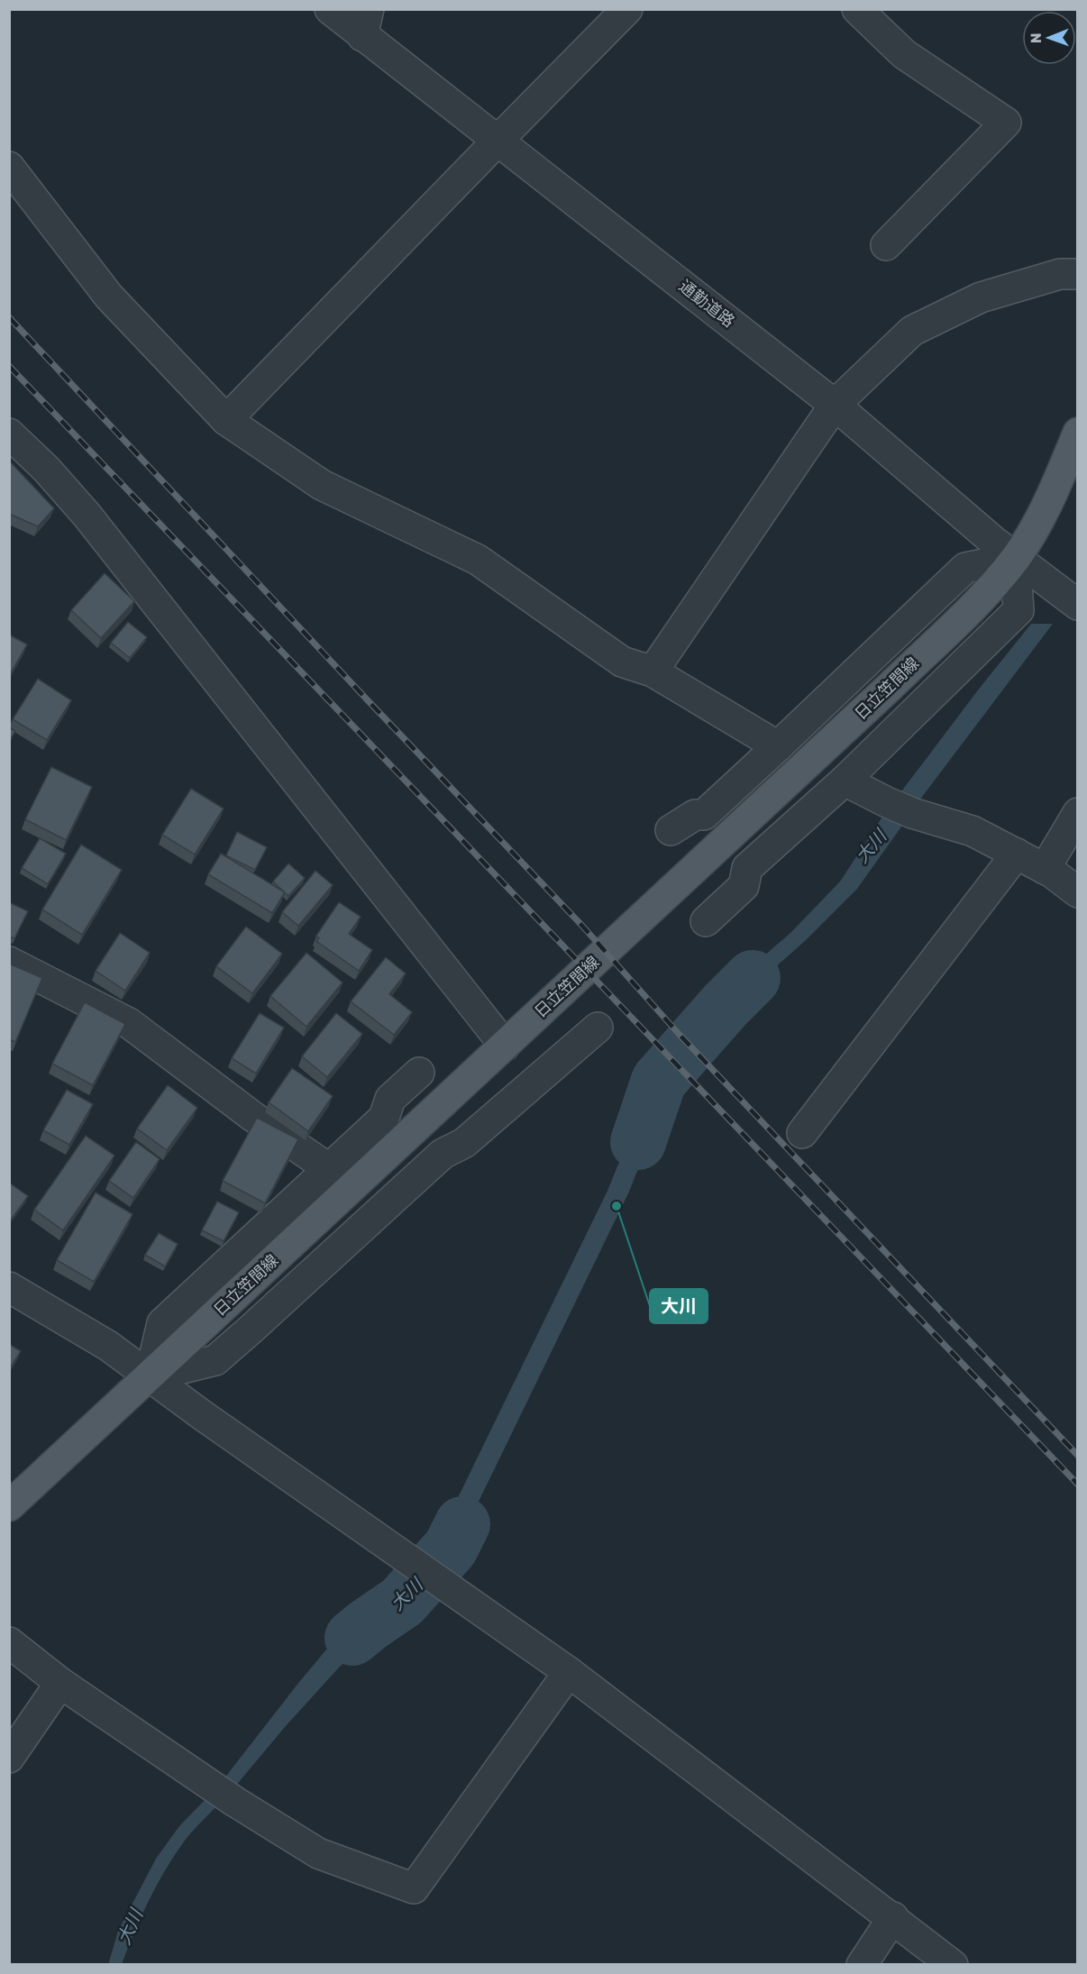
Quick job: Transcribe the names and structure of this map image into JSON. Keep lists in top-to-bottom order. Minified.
{"streets":{"main road":["日立笠間線"],"street":["通勤道路"]},"crossings":[["通勤道路","日立笠間線"]],"water":["大川"],"places":["大川"],"north":"left"}
